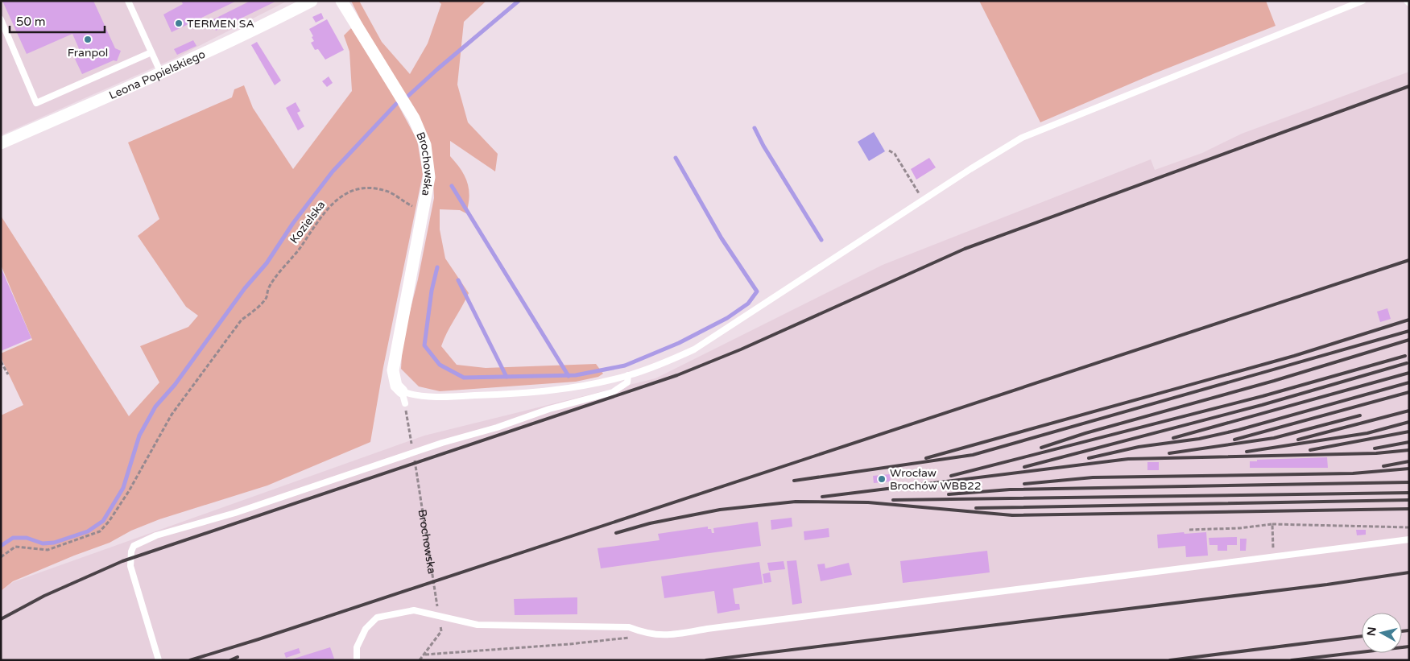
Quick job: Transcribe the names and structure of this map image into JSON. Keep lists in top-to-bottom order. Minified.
{"streets":{"street":["Leona Popielskiego","Brochowska"],"path":["Kozielska"]},"crossings":[["Brochowska","Kozielska"]],"places":["TERMEN SA","Franpol","Wrocław Brochów WBB22"],"scale_bar":"50 m","north":"left"}
